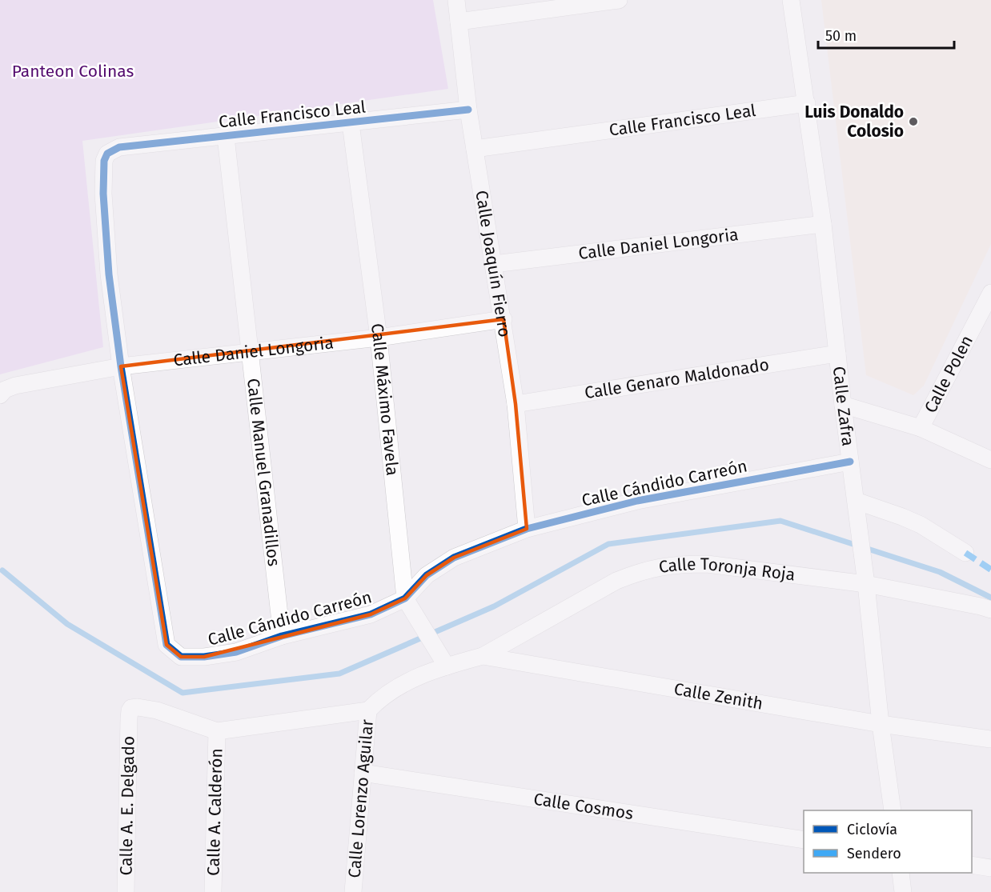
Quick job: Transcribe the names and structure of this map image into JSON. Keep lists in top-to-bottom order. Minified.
{"streets":{"street":["Calle Francisco Leal","Calle Daniel Longoria","Calle Joaquín Fierro","Calle Polen","Calle Genaro Maldonado","Calle Máximo Favela","Calle Zafra","Calle Manuel Granadillos","Calle Cándido Carreón","Calle Toronja Roja","Calle Zenith","Calle Lorenzo Aguilar","Calle A. E. Delgado","Calle Cosmos","Calle A. Calderón"]},"crossings":[["Calle Francisco Leal","Calle Joaquín Fierro"],["Calle Francisco Leal","Calle Máximo Favela"],["Calle Francisco Leal","Calle Zafra"],["Calle Francisco Leal","Calle Manuel Granadillos"],["Calle Francisco Leal","Calle Cándido Carreón"],["Calle Daniel Longoria","Calle Joaquín Fierro"],["Calle Daniel Longoria","Calle Máximo Favela"],["Calle Daniel Longoria","Calle Zafra"],["Calle Daniel Longoria","Calle Manuel Granadillos"],["Calle Daniel Longoria","Calle Cándido Carreón"],["Calle Joaquín Fierro","Calle Genaro Maldonado"],["Calle Joaquín Fierro","Calle Cándido Carreón"],["Calle Genaro Maldonado","Calle Zafra"],["Calle Máximo Favela","Calle Cándido Carreón"],["Calle Máximo Favela","Calle Zenith"],["Calle Máximo Favela","Calle Lorenzo Aguilar"],["Calle Zafra","Calle Cándido Carreón"],["Calle Zafra","Calle Toronja Roja"],["Calle Zafra","Calle Zenith"],["Calle Manuel Granadillos","Calle Cándido Carreón"],["Calle Toronja Roja","Calle Zenith"],["Calle Zenith","Calle Lorenzo Aguilar"],["Calle Lorenzo Aguilar","Calle Cosmos"],["Calle A. E. Delgado","Calle A. Calderón"]],"parks":["Panteon Colinas"],"places":["Luis Donaldo Colosio"],"legend":["Ciclovía","Sendero"],"scale_bar":"50 m"}
